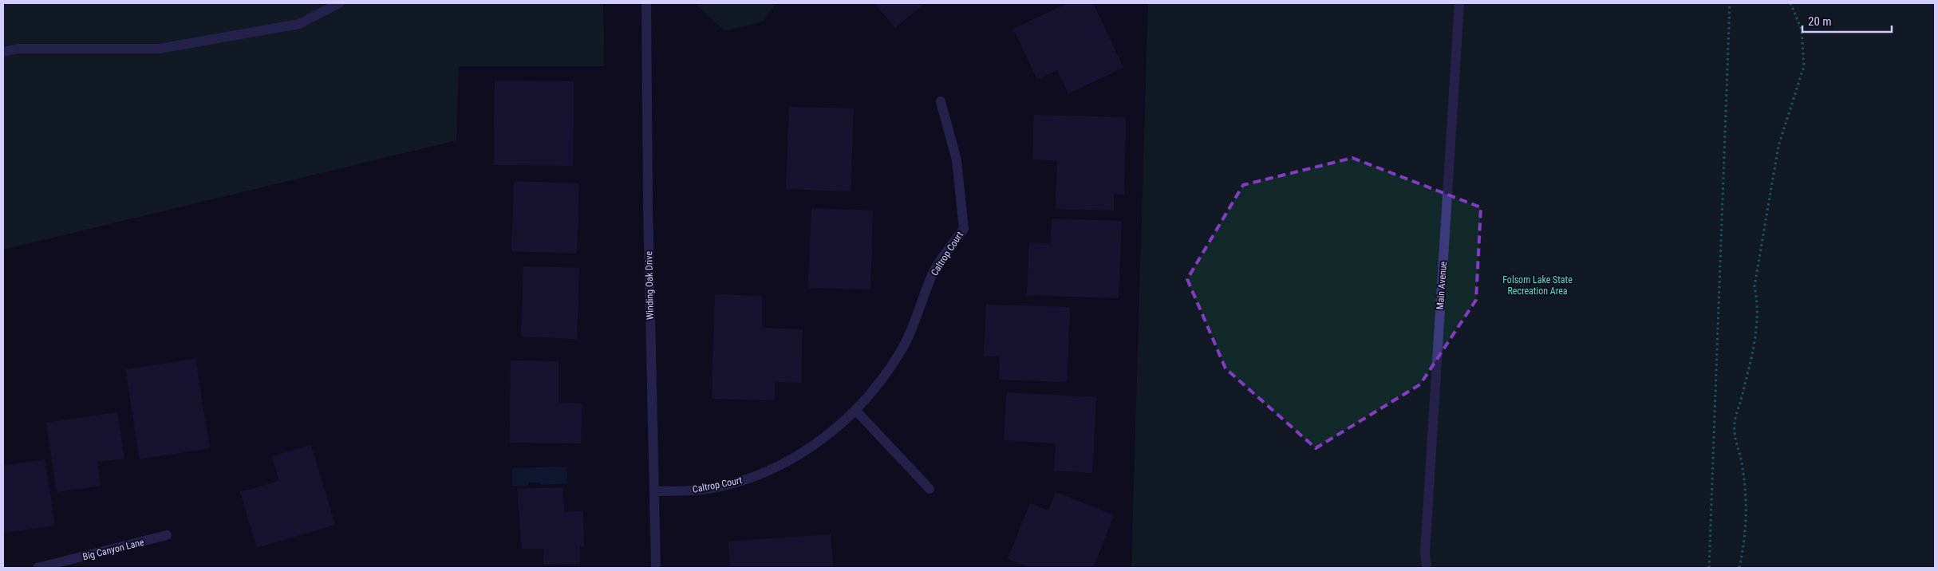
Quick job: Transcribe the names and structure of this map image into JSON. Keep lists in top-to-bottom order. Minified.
{"streets":{"street":["Caltrop Court","Winding Oak Drive","Main Avenue","Big Canyon Lane"]},"crossings":[["Caltrop Court","Winding Oak Drive"]],"parks":["Folsom Lake State Recreation Area"],"scale_bar":"20 m"}
